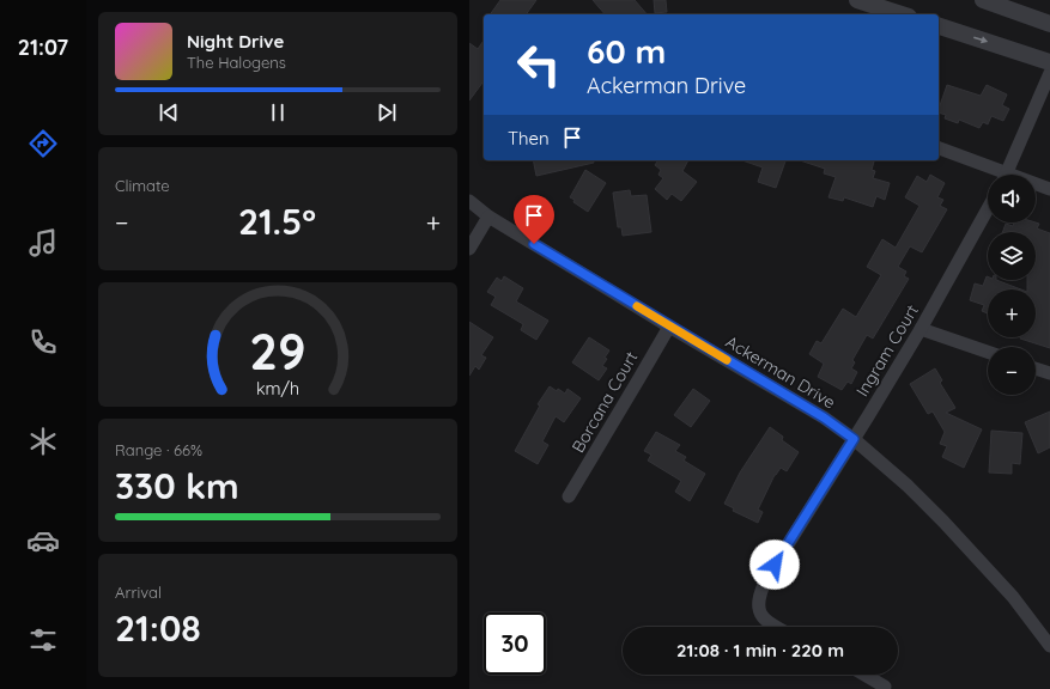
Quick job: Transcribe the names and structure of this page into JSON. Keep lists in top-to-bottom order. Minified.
{"streets":{"street":["Ingram Court","Ackerman Drive","Borcana Court"]},"crossings":[["Ingram Court","Ackerman Drive"],["Ackerman Drive","Borcana Court"]],"page":{"tabs":"21:07","turn":["60 m","Ackerman Drive"],"song":["Night Drive","The Halogens"],"then":"Then","tile":["Climate",["Range · 66%","330 km"],["Arrival","21:08"]],"map_buttons":["+","−"],"heat":["−","21.5°","+"],"limit":"30","trip":"21:08 · 1 min · 220 m","gauge":["29","km/h"]}}
